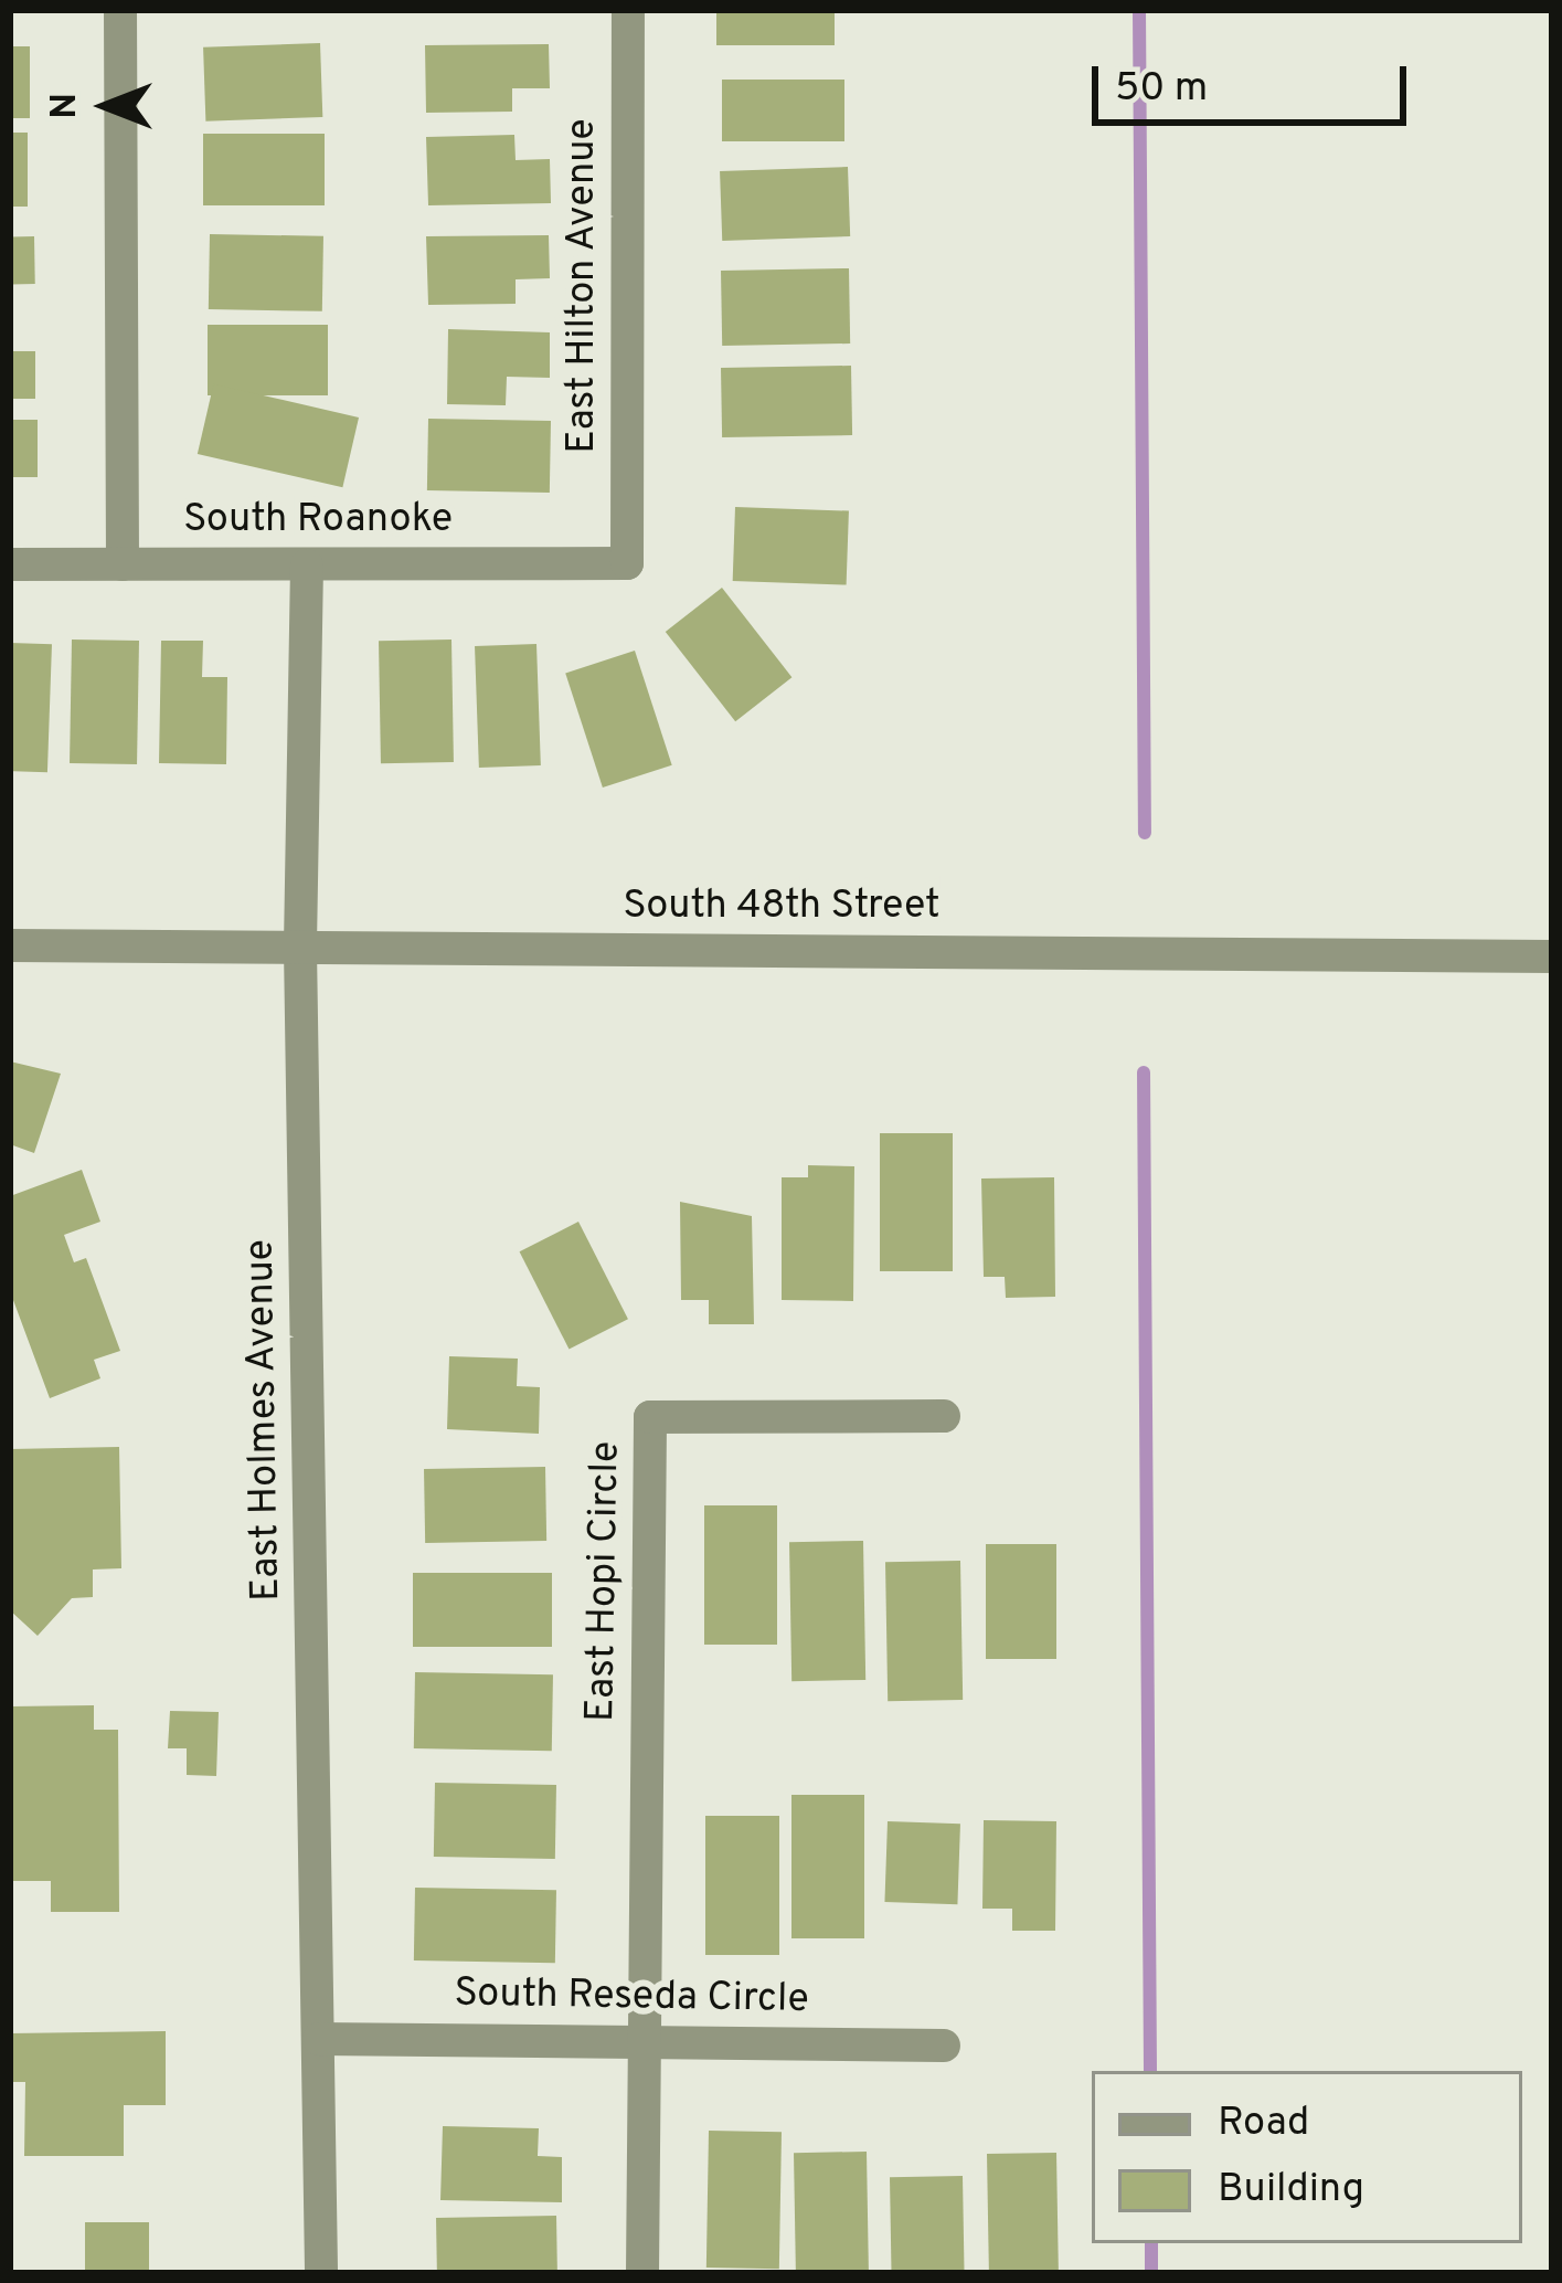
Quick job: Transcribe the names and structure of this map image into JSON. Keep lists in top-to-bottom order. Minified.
{"streets":{"street":["East Hilton Avenue","South Roanoke","South 48th Street","East Holmes Avenue","East Hopi Circle","South Reseda Circle"]},"crossings":[["East Hilton Avenue","South Roanoke"],["South Roanoke","East Holmes Avenue"],["South 48th Street","East Holmes Avenue"],["East Holmes Avenue","South Reseda Circle"],["East Hopi Circle","South Reseda Circle"]],"legend":["Road","Building"],"scale_bar":"50 m","north":"left"}
